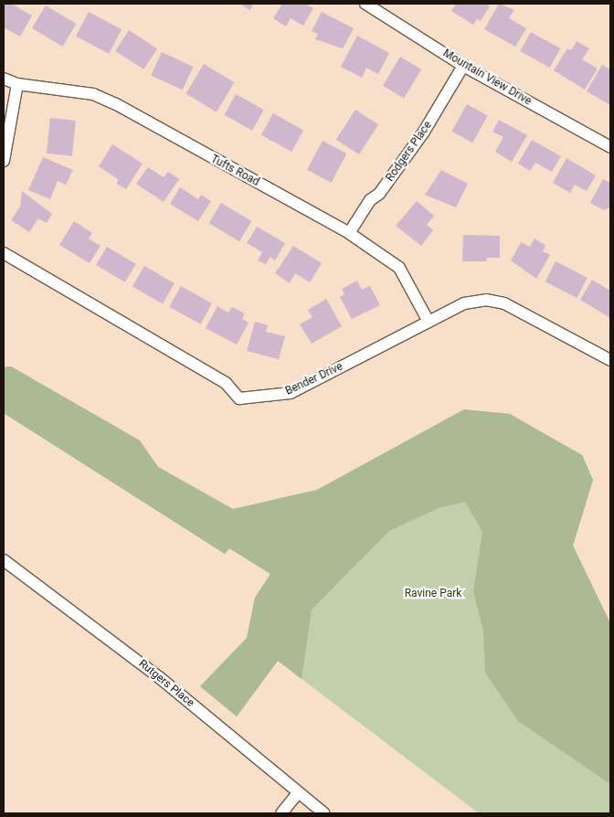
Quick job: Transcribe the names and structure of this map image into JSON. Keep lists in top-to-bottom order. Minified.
{"streets":{"street":["Mountain View Drive","Rodgers Place","Tufts Road","Bender Drive","Rutgers Place"]},"crossings":[["Mountain View Drive","Rodgers Place"],["Rodgers Place","Tufts Road"],["Tufts Road","Bender Drive"]],"parks":["Ravine Park"]}
